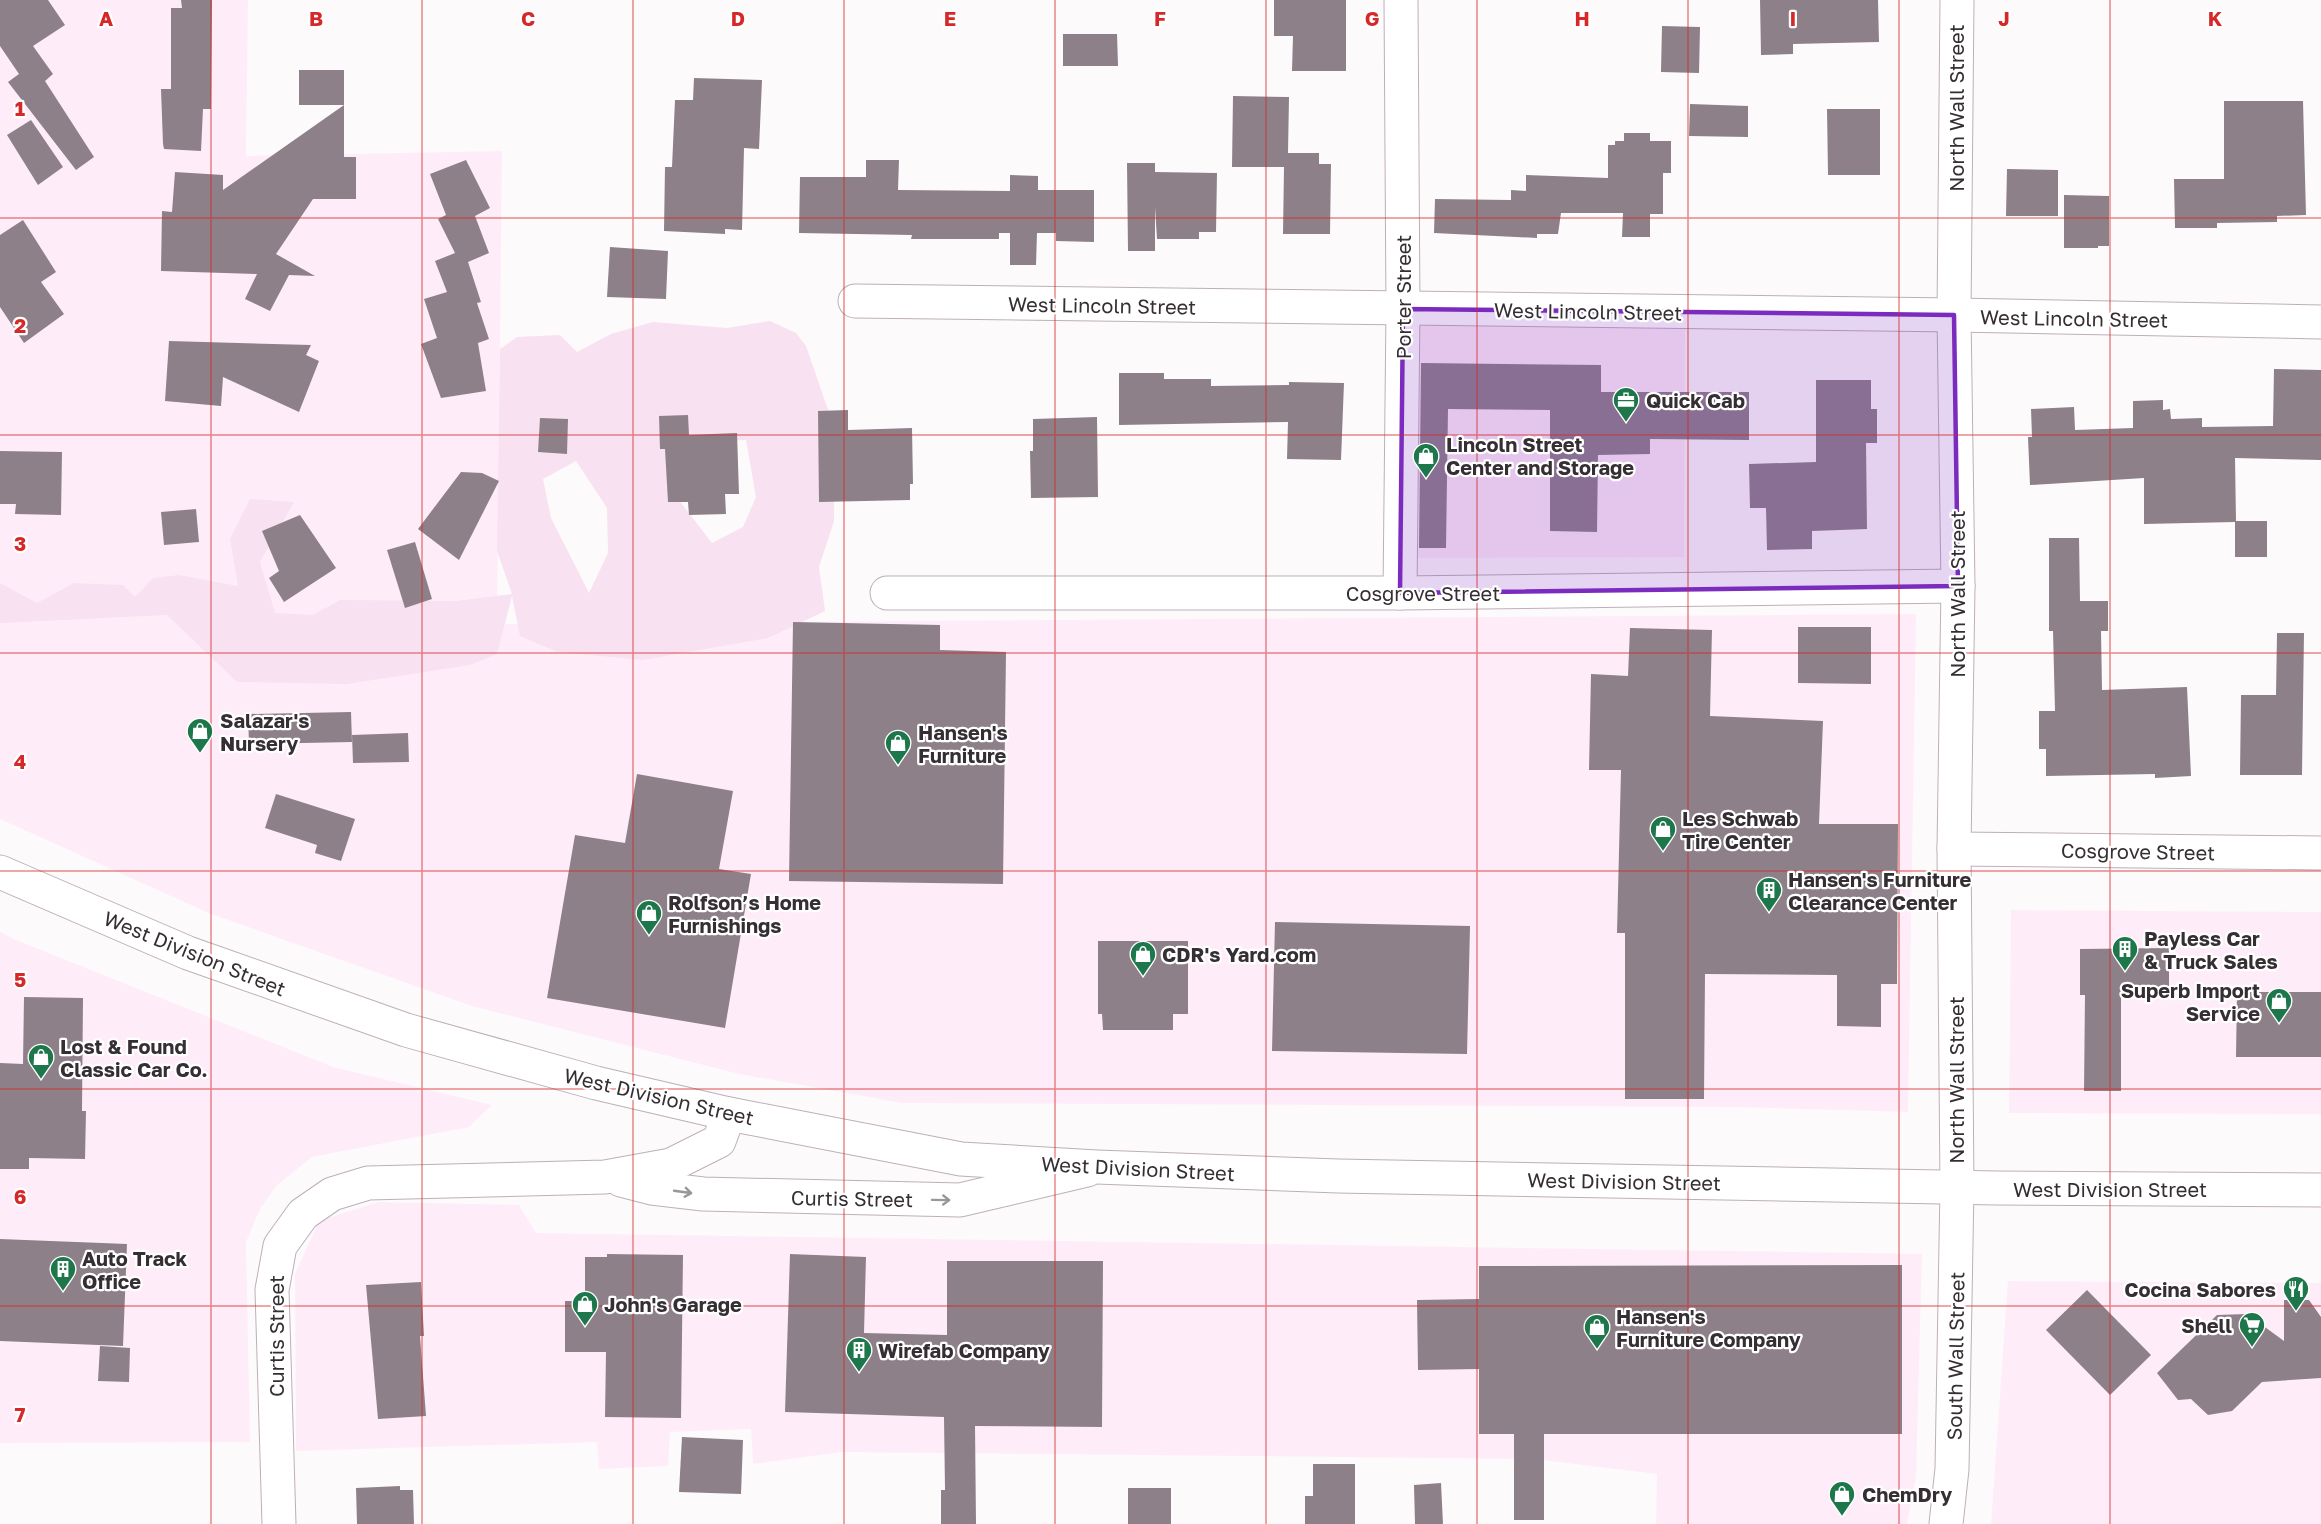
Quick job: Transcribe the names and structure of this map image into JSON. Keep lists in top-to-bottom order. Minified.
{"streets":{"street":["North Wall Street","Porter Street","West Lincoln Street","Cosgrove Street","West Division Street","Curtis Street","South Wall Street"]},"crossings":[["North Wall Street","West Lincoln Street"],["North Wall Street","Cosgrove Street"],["North Wall Street","West Division Street"],["North Wall Street","South Wall Street"],["Porter Street","West Lincoln Street"],["Porter Street","Cosgrove Street"],["West Division Street","Curtis Street"],["West Division Street","South Wall Street"]],"one_way":["Curtis Street"],"places":{"office":["Quick Cab"],"shop":["Lincoln Street Center and Storage","Salazar's Nursery","Hansen's Furniture","Les Schwab Tire Center","Rolfson’s Home Furnishings","CDR's Yard.com","Superb Import Service","Lost & Found Classic Car Co.","John's Garage","Hansen's Furniture Company","ChemDry"],"building":["Hansen's Furniture Clearance Center","Payless Car & Truck Sales","Auto Track Office","Wirefab Company"],"restaurant":["Cocina Sabores"],"supermarket":["Shell"]},"grid":{"columns":["A","B","C","D","E","F","G","H","I","J","K"],"rows":["1","2","3","4","5","6","7"]}}
